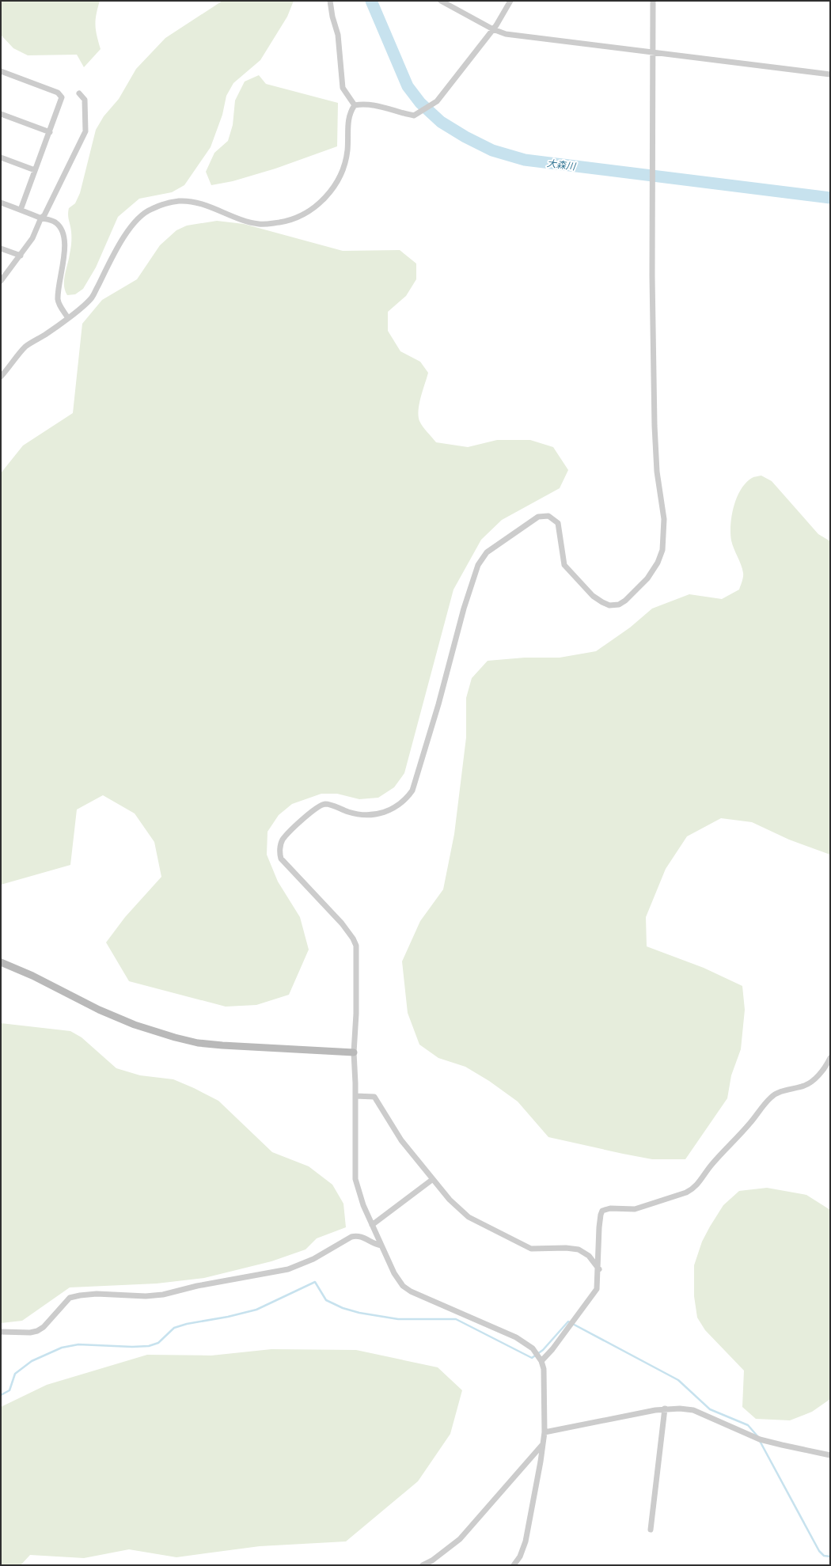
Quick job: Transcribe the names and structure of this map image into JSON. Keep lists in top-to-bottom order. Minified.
{"water":["大森川"]}
